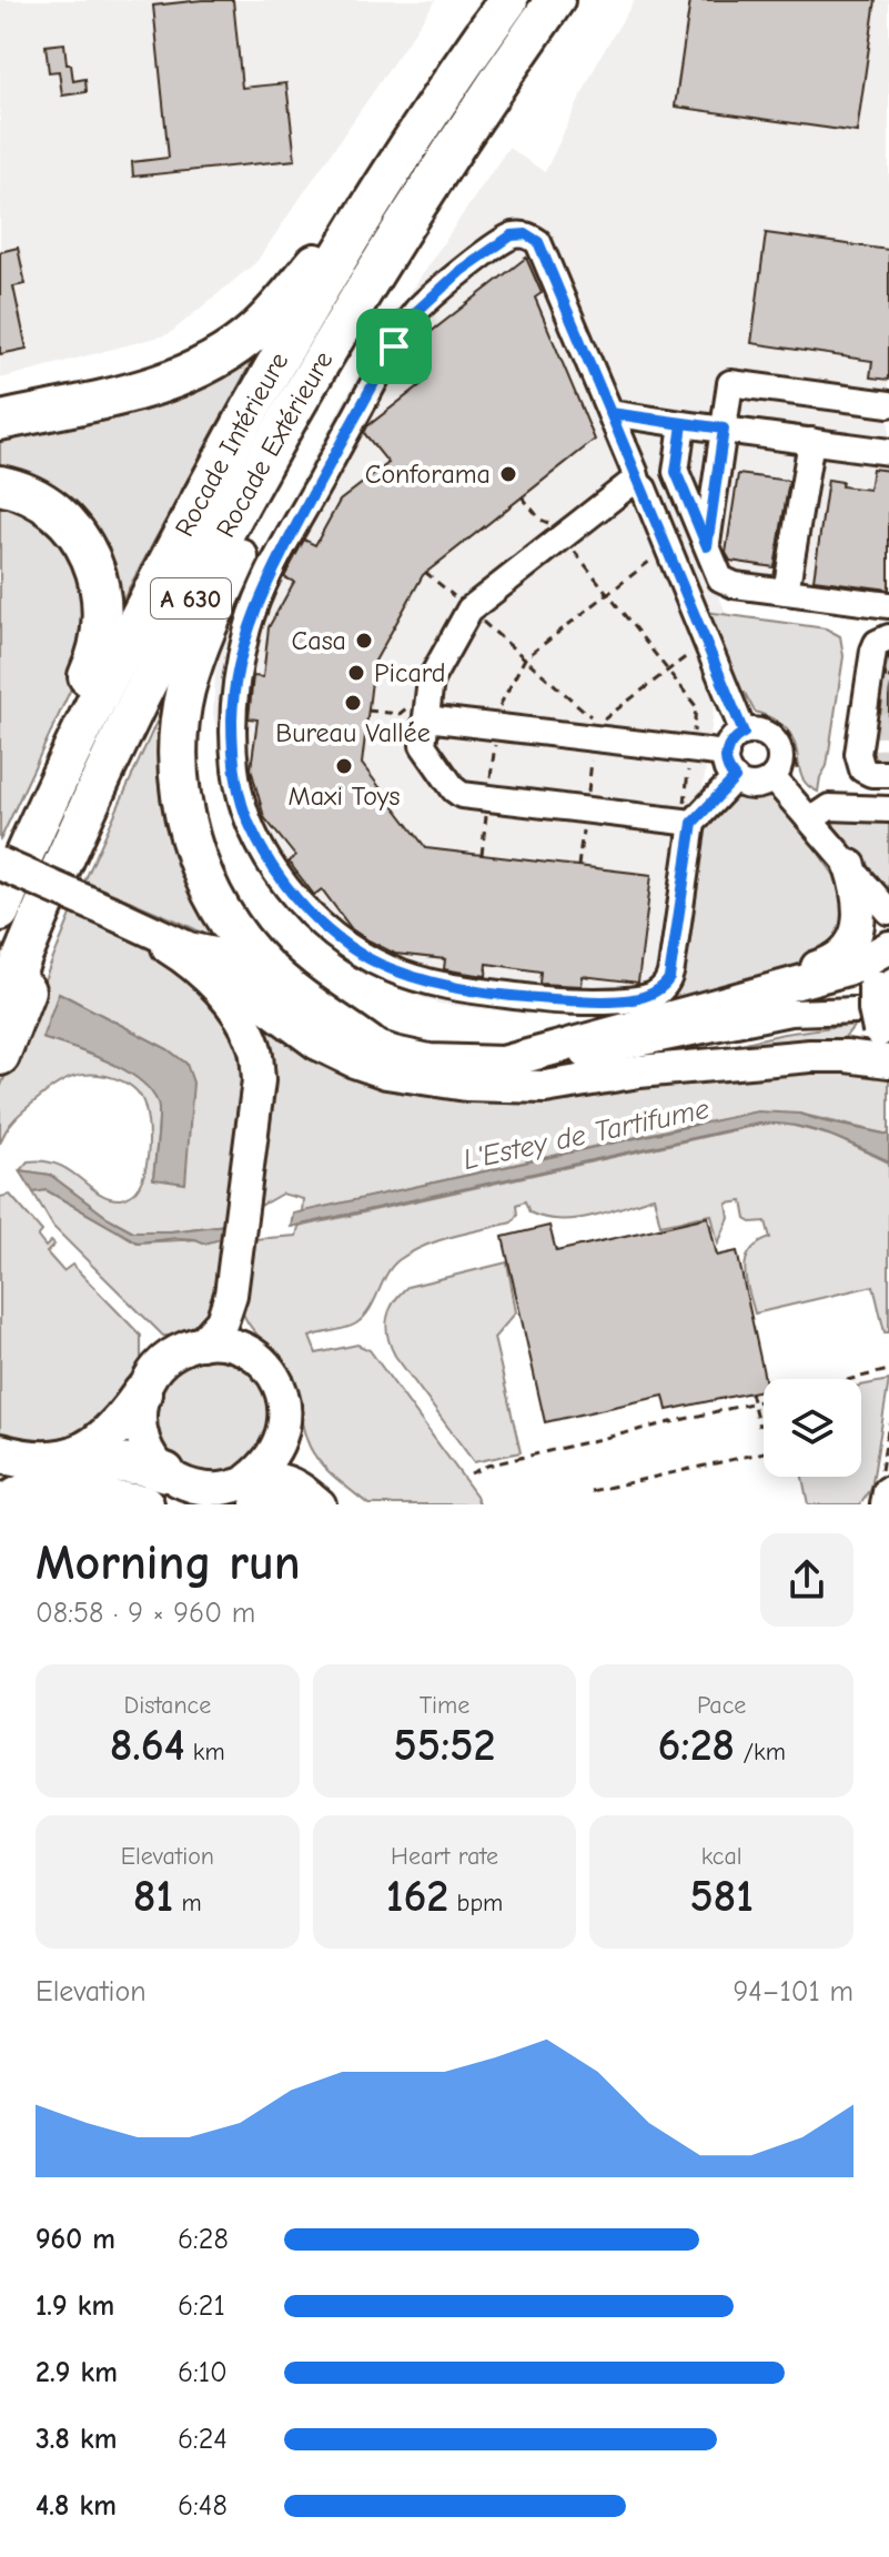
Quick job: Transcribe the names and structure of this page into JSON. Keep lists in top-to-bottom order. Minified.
{"streets":{"highway":["Rocade Intérieure","Rocade Extérieure","A 630"]},"water":["L'Estey de Tartifume"],"places":["Conforama","Casa","Picard","Bureau Vallée","Maxi Toys"],"page":{"heading":["Morning run","08:58 · 9 × 960 m"],"stats":[["Distance","8.64 km"],["Time","55:52"],["Pace","6:28 /km"],["Elevation","81 m"],["Heart rate","162 bpm"],["kcal","581"]],"chart":["Elevation","94–101 m"],"list":[{"name":"960 m","note":"6:28"},{"name":"1.9 km","note":"6:21"},{"name":"2.9 km","note":"6:10"},{"name":"3.8 km","note":"6:24"},{"name":"4.8 km","note":"6:48"}]}}
